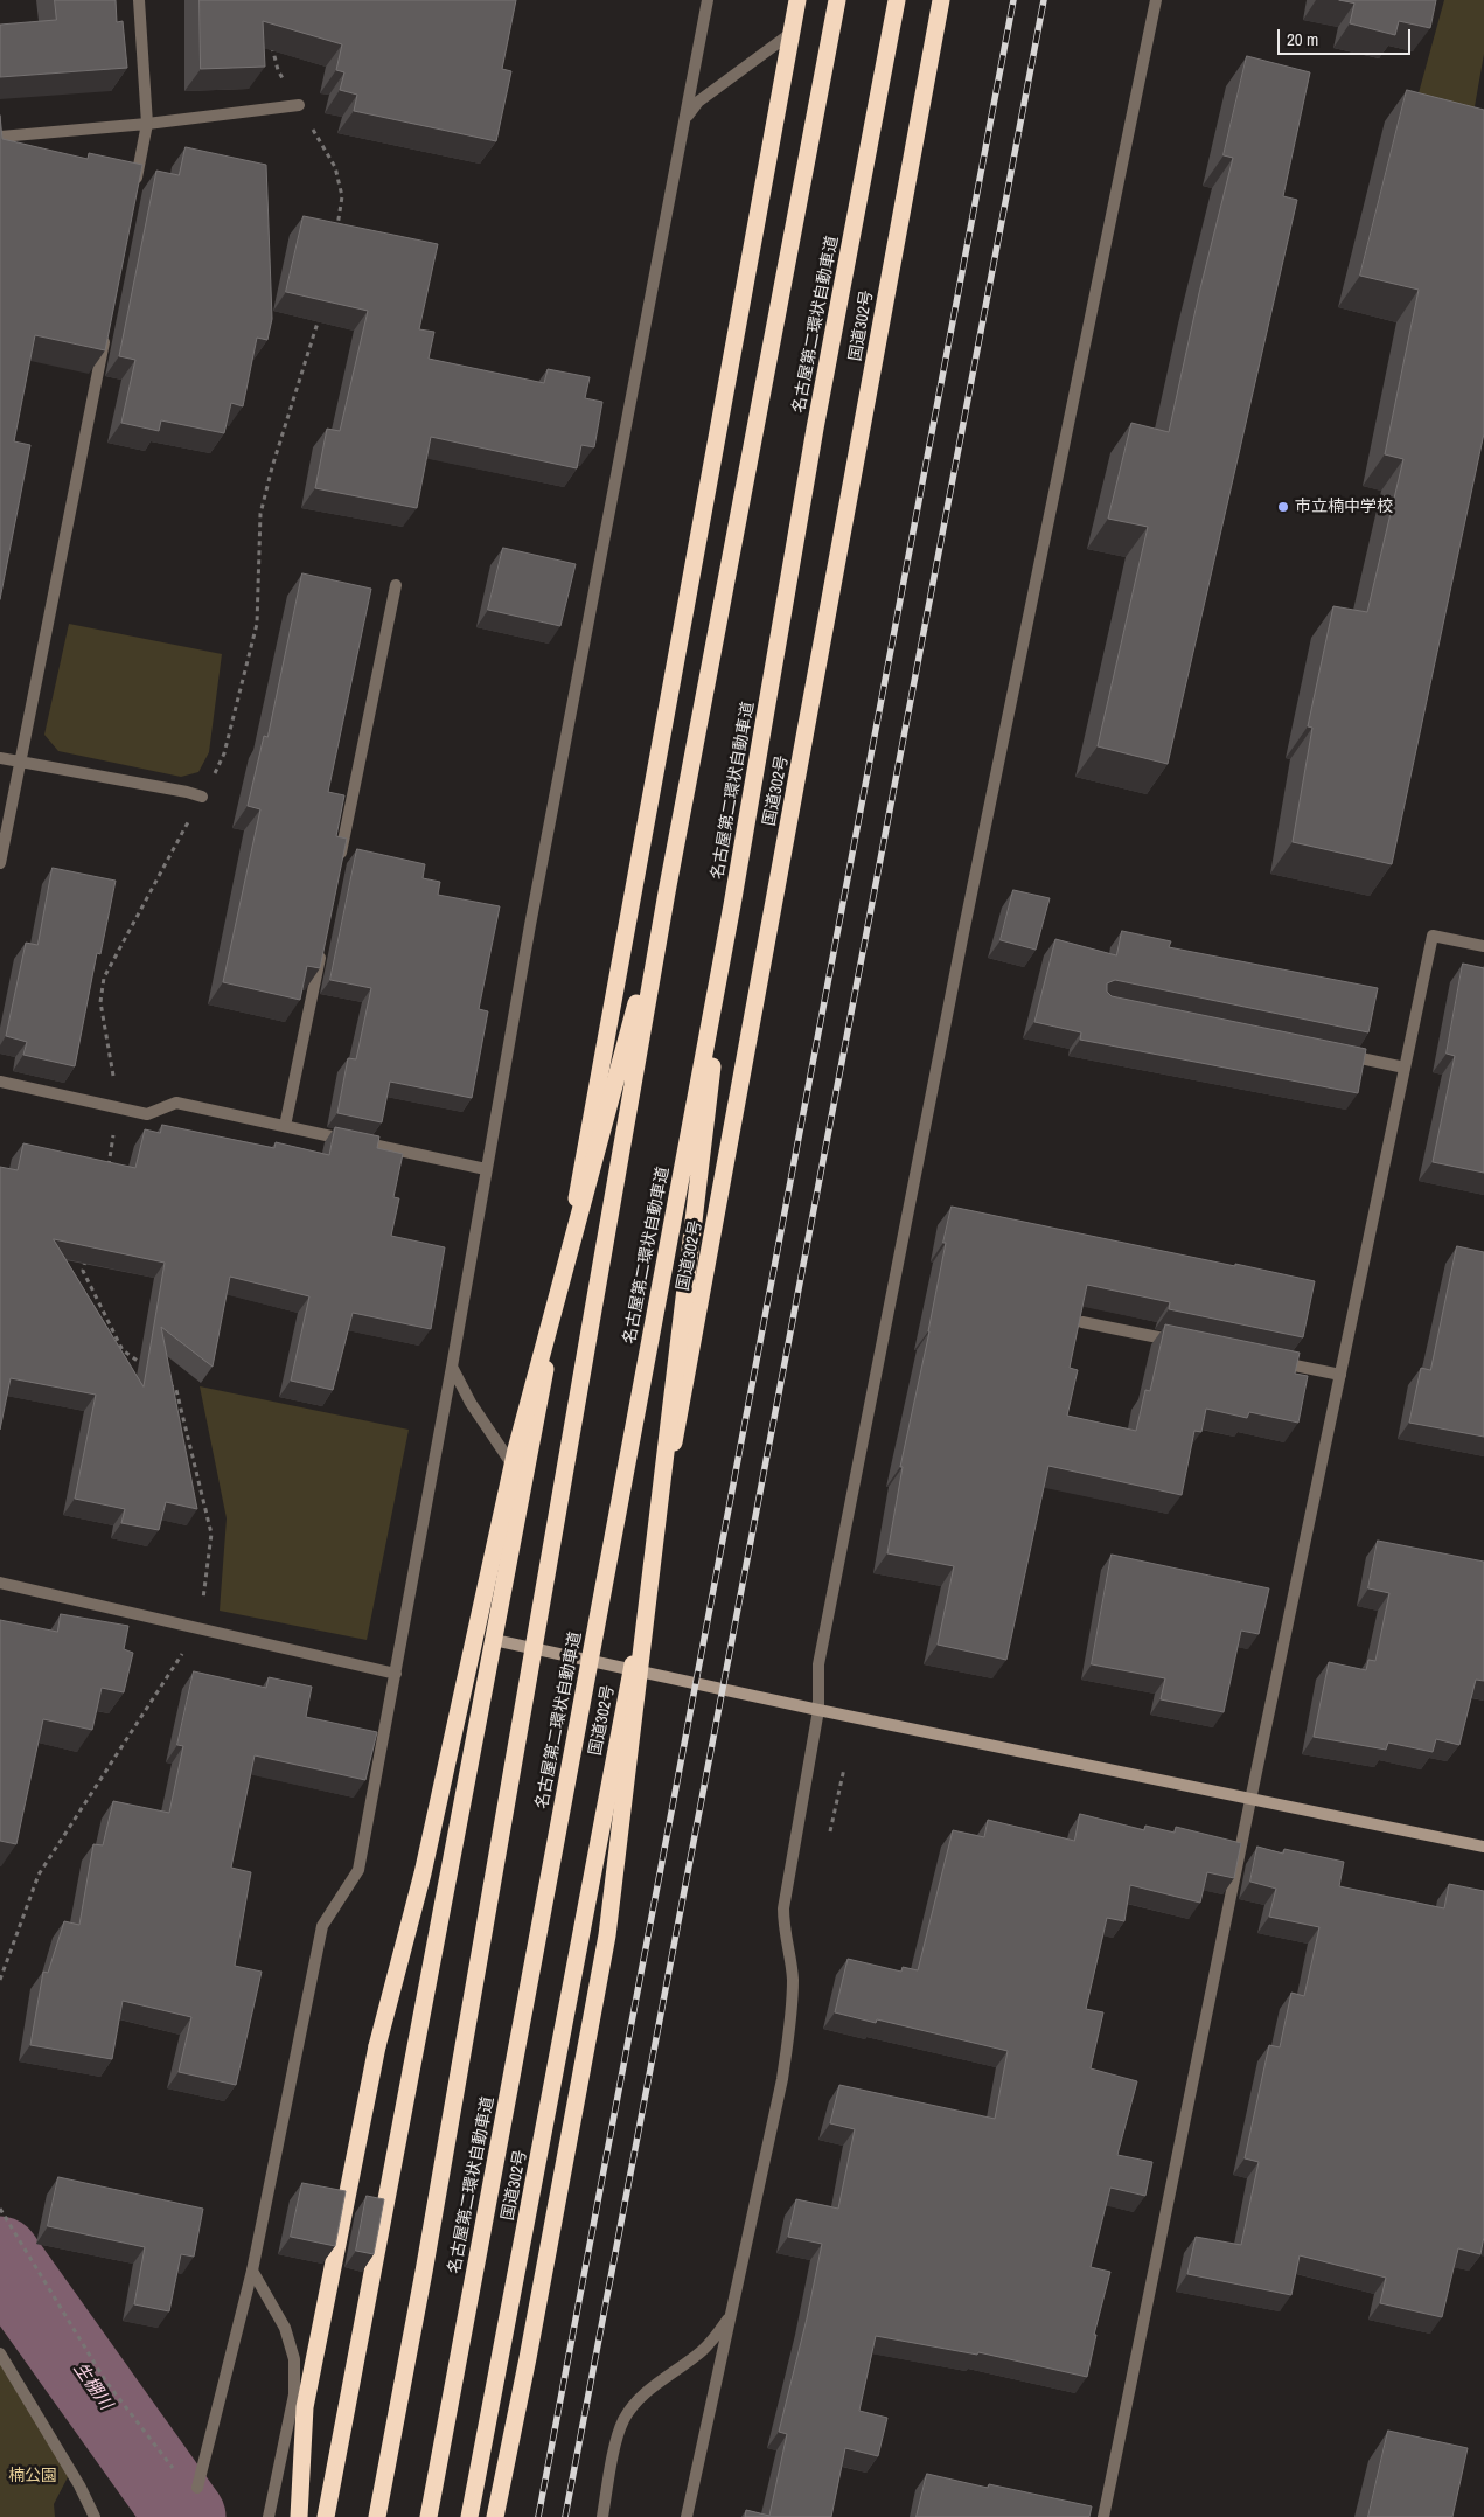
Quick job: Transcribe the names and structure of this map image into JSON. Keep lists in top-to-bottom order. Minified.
{"streets":{"highway":["名古屋第二環状自動車道","国道302号"]},"water":["生棚川"],"parks":["楠公園"],"places":["市立楠中学校"],"scale_bar":"20 m"}
